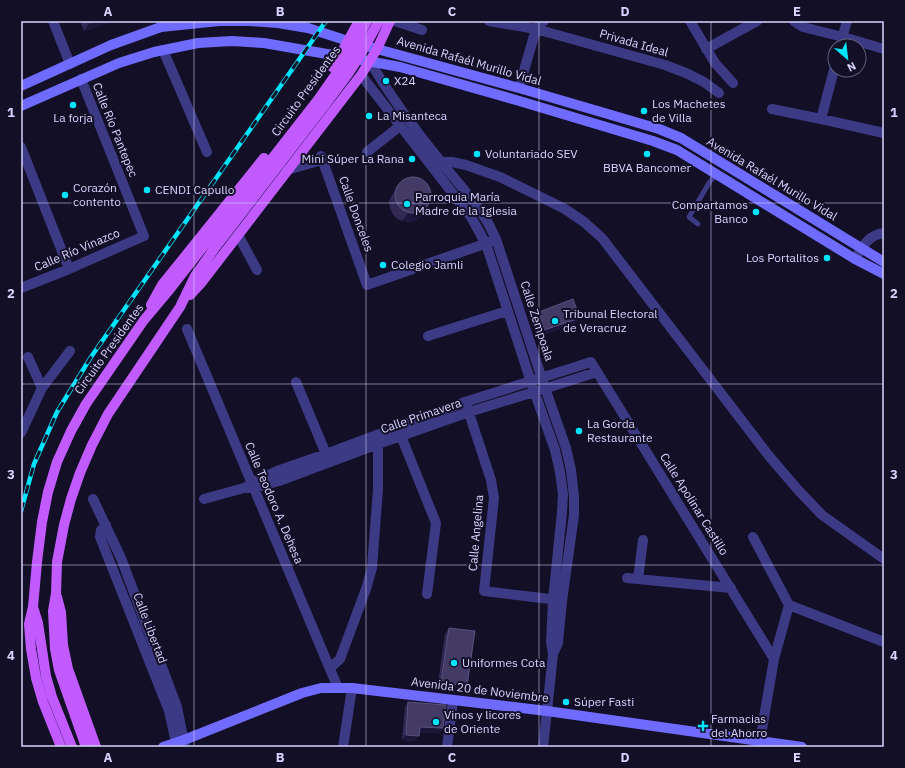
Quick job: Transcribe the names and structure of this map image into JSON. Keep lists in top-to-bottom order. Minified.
{"streets":{"main road":["Avenida Rafaél Murillo Vidal","Circuito Presidentes","Calle Zempoala","Avenida 20 de Noviembre"],"street":["Privada Ideal","Calle Río Pantepec","Calle Donceles","Calle Río Vinazco","Calle Primavera","Calle Teodoro A. Dehesa","Calle Apolinar Castillo","Calle Angelina","Calle Libertad"]},"crossings":[["Avenida Rafaél Murillo Vidal","Calle Río Pantepec"],["Avenida Rafaél Murillo Vidal","Calle Zempoala"],["Calle Río Pantepec","Calle Río Vinazco"],["Calle Donceles","Calle Zempoala"],["Calle Zempoala","Calle Primavera"],["Calle Zempoala","Calle Angelina"],["Calle Zempoala","Avenida 20 de Noviembre"],["Calle Primavera","Calle Teodoro A. Dehesa"],["Calle Primavera","Calle Apolinar Castillo"],["Calle Primavera","Calle Angelina"],["Calle Teodoro A. Dehesa","Avenida 20 de Noviembre"],["Calle Libertad","Avenida 20 de Noviembre"]],"places":{"other":["X24","La forja","Los Machetes de Villa","La Misanteca","Voluntariado SEV","BBVA Bancomer","Mini Súper La Rana","CENDI Capullo","Corazón contento","Parroquia María Madre de la Iglesia","Compartamos Banco","Los Portalitos","Colegio Jamli","Tribunal Electoral de Veracruz","La Gorda Restaurante","Uniformes Cota","Súper Fasti","Vinos y licores de Oriente"],"health":["Farmacias del Ahorro"]},"north":"bottom right","grid":{"columns":["A","B","C","D","E"],"rows":["1","2","3","4"]}}
